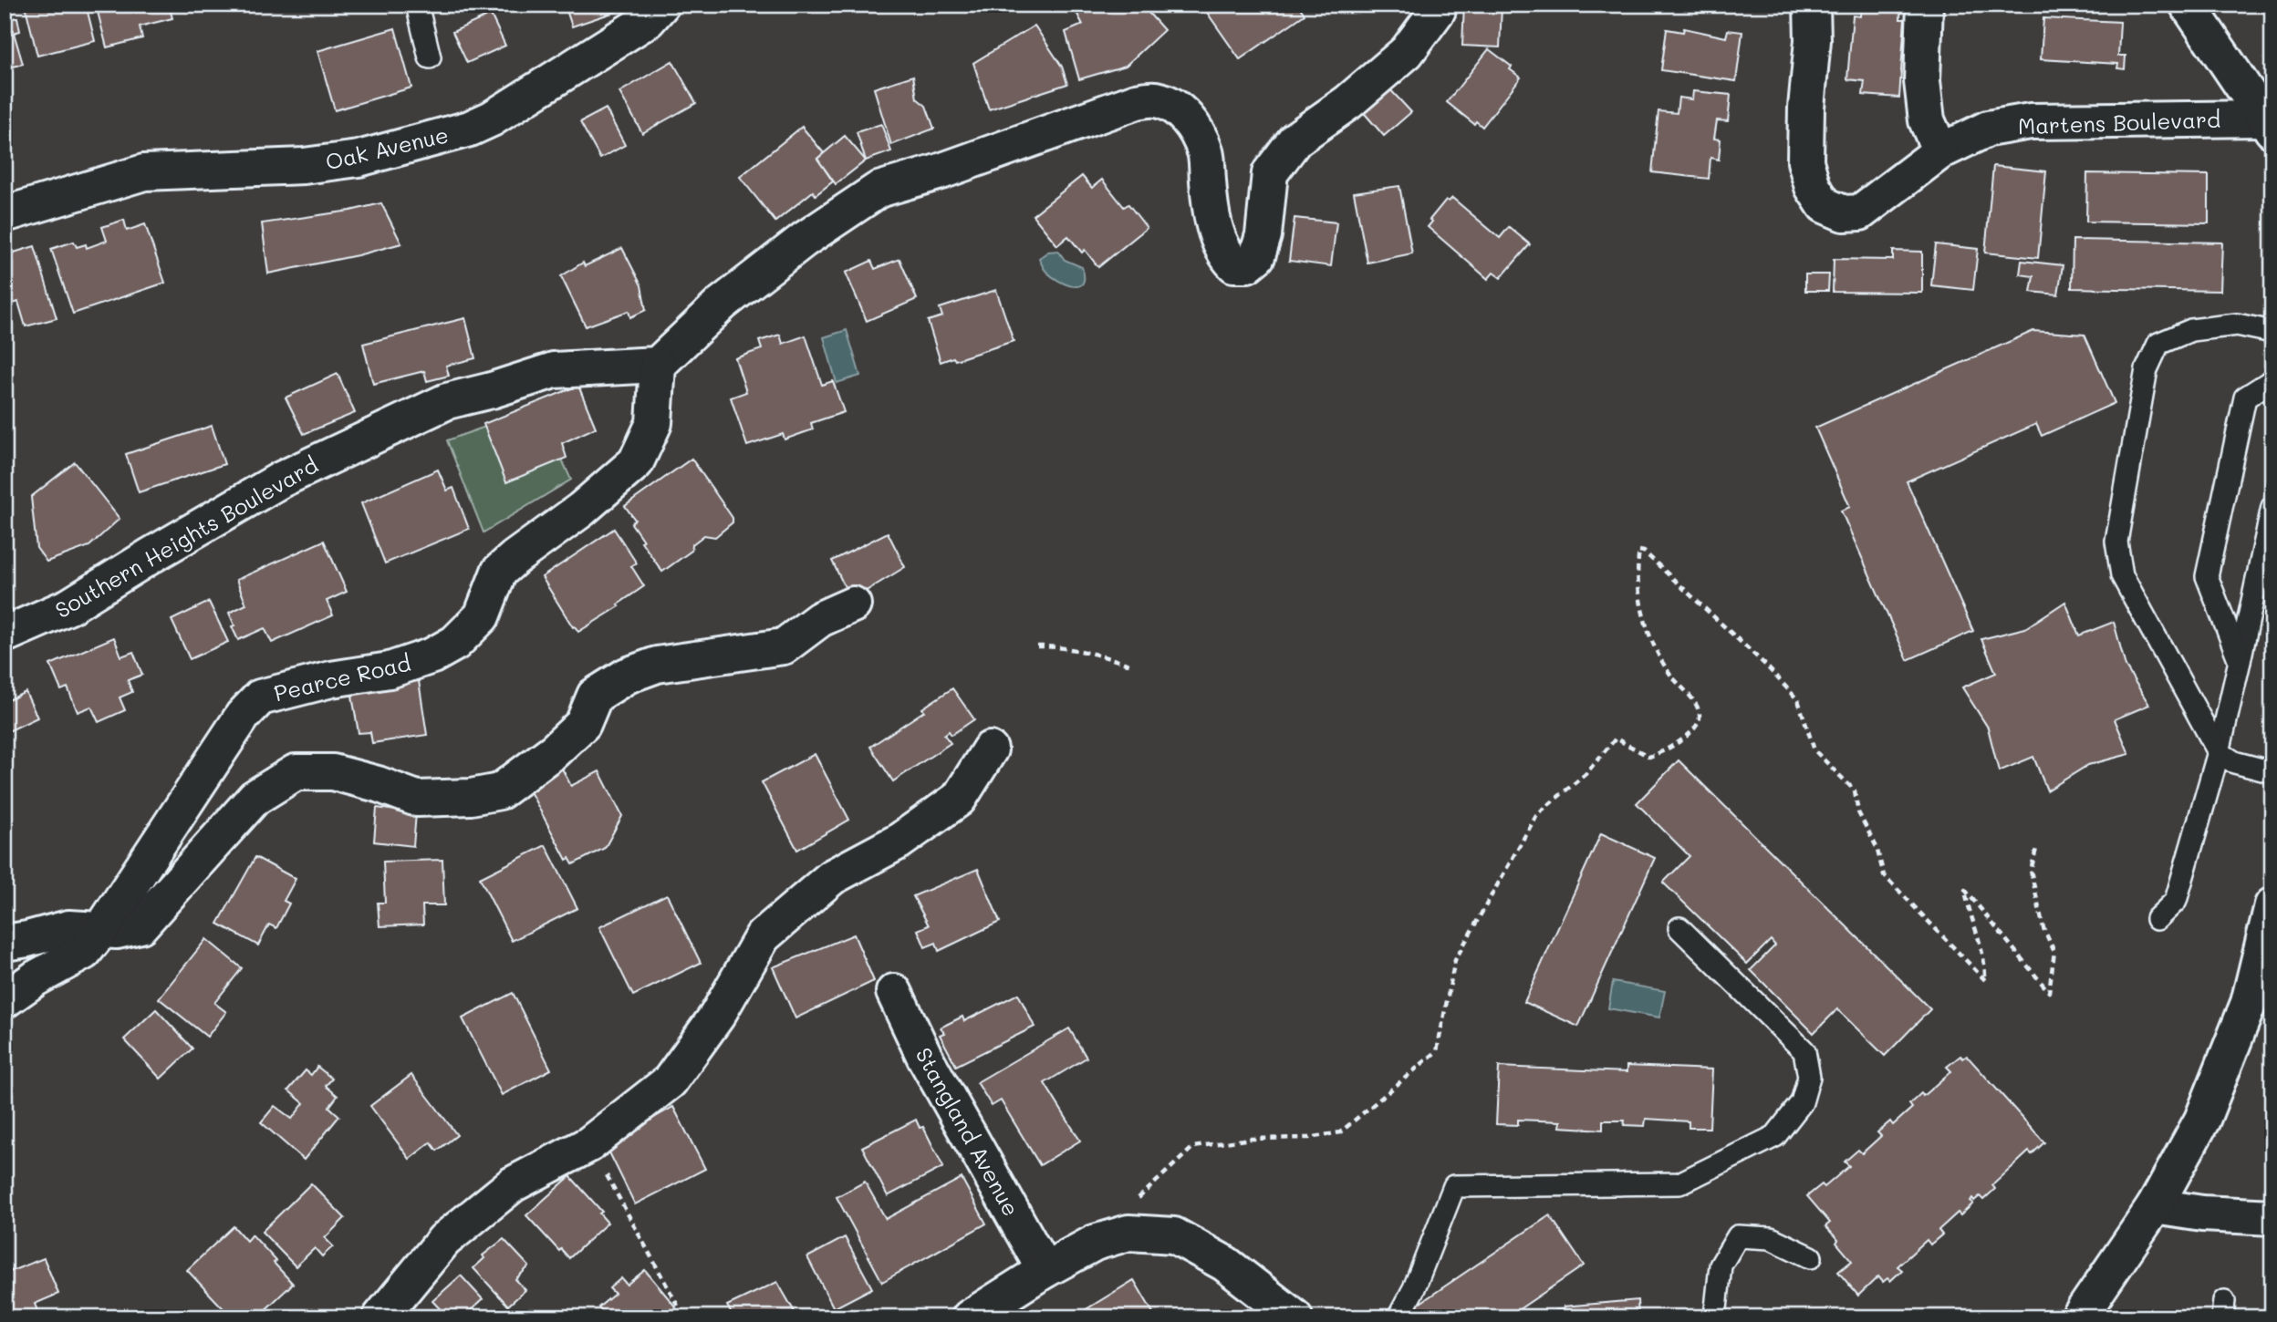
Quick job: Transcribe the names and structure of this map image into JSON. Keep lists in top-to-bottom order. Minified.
{"streets":{"street":["Martens Boulevard","Oak Avenue","Southern Heights Boulevard","Pearce Road","Stangland Avenue"]},"crossings":[["Southern Heights Boulevard","Pearce Road"]]}
